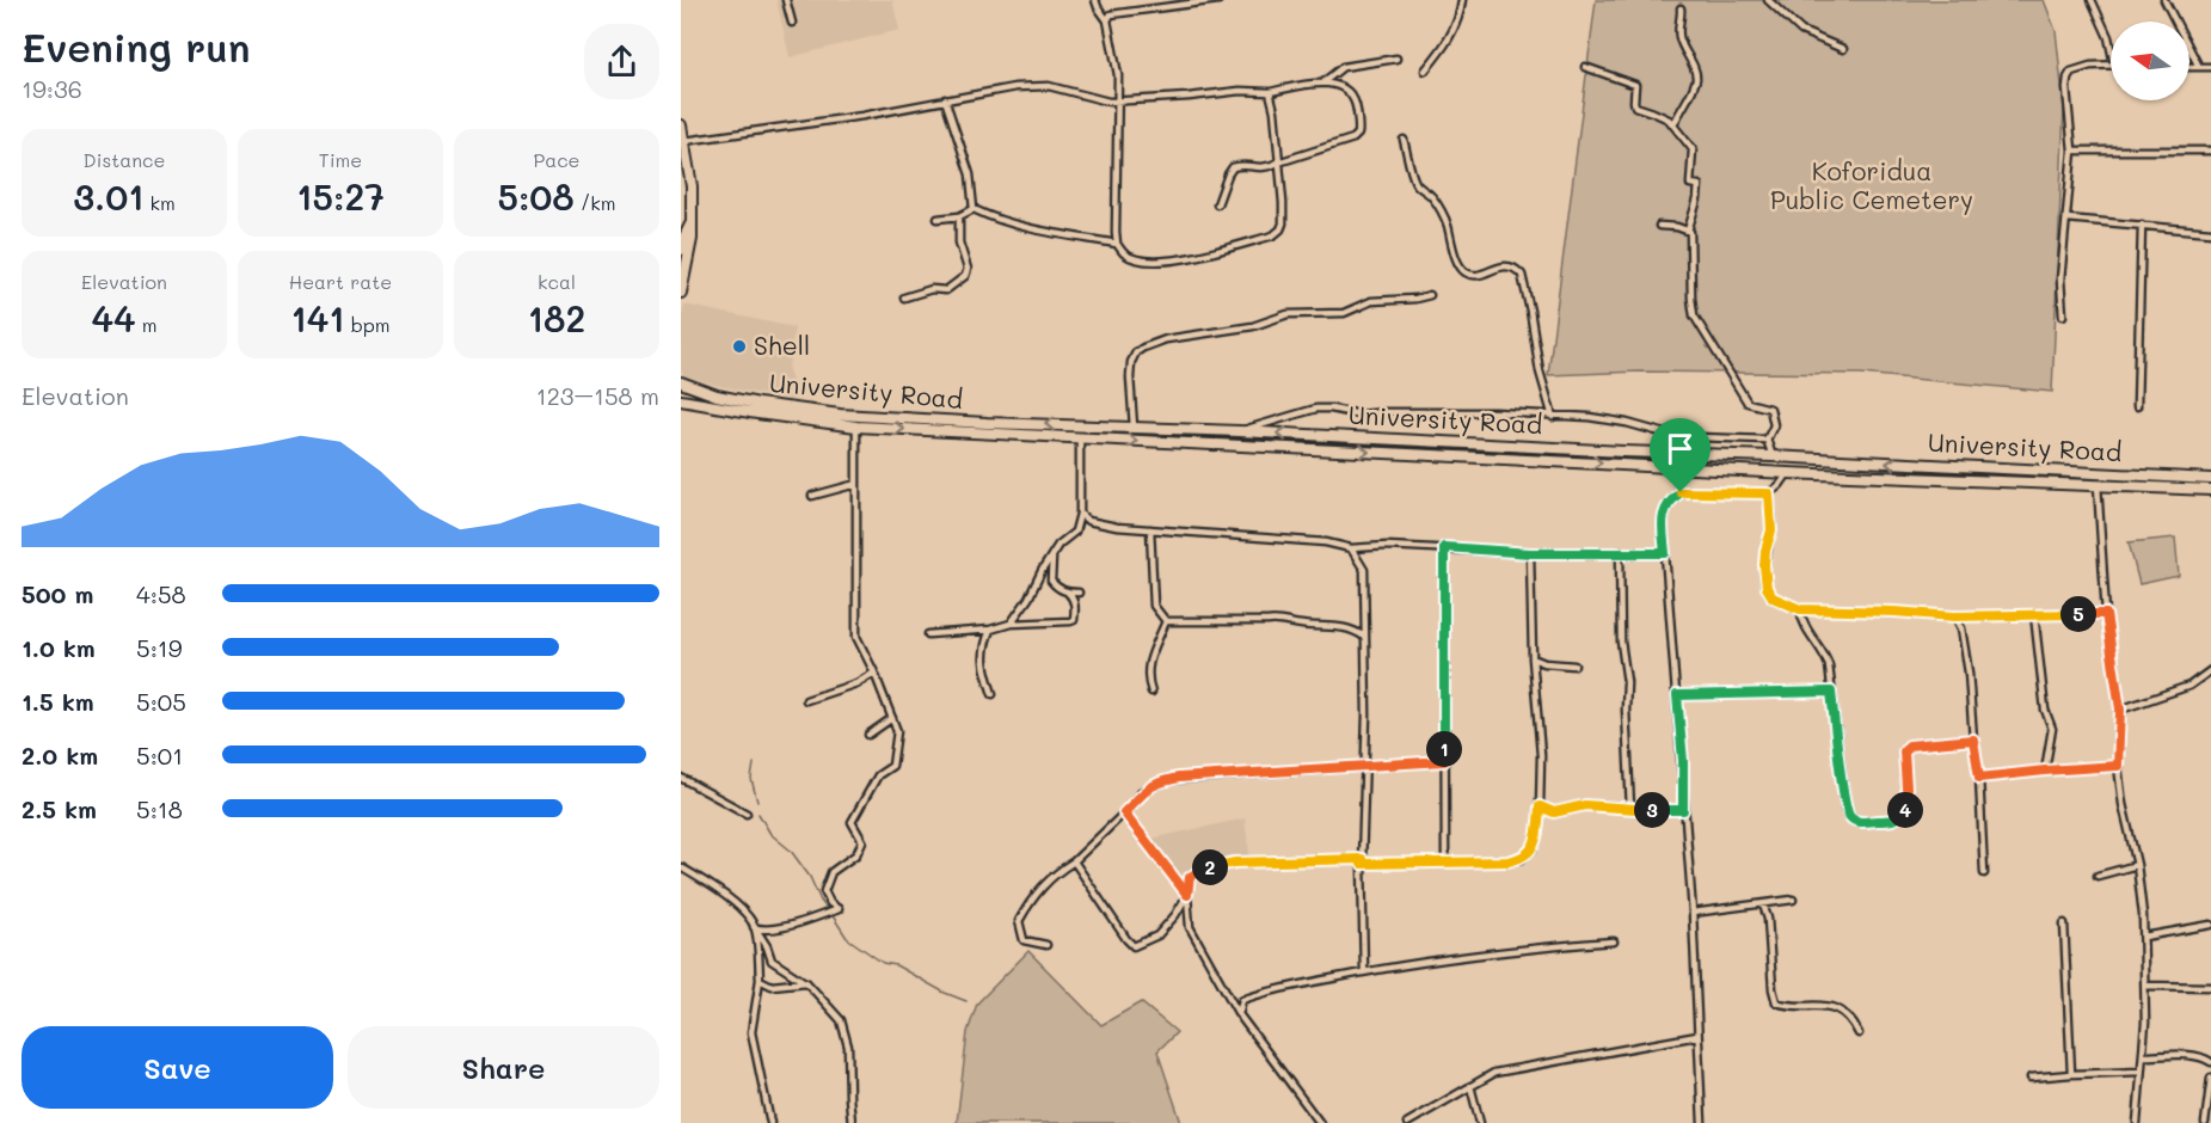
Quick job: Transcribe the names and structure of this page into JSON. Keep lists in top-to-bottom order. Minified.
{"streets":{"main road":["University Road"]},"parks":["Koforidua Public Cemetery"],"places":["Shell"],"north":"left","page":{"heading":["Evening run","19:36"],"stats":[["Distance","3.01 km"],["Time","15:27"],["Pace","5:08 /km"],["Elevation","44 m"],["Heart rate","141 bpm"],["kcal","182"]],"chart":["Elevation","123–158 m"],"list":[{"name":"500 m","note":"4:58"},{"name":"1.0 km","note":"5:19"},{"name":"1.5 km","note":"5:05"},{"name":"2.0 km","note":"5:01"},{"name":"2.5 km","note":"5:18"}],"pins":["5","1","3","4","2"],"buttons":["Save","Share"]}}
